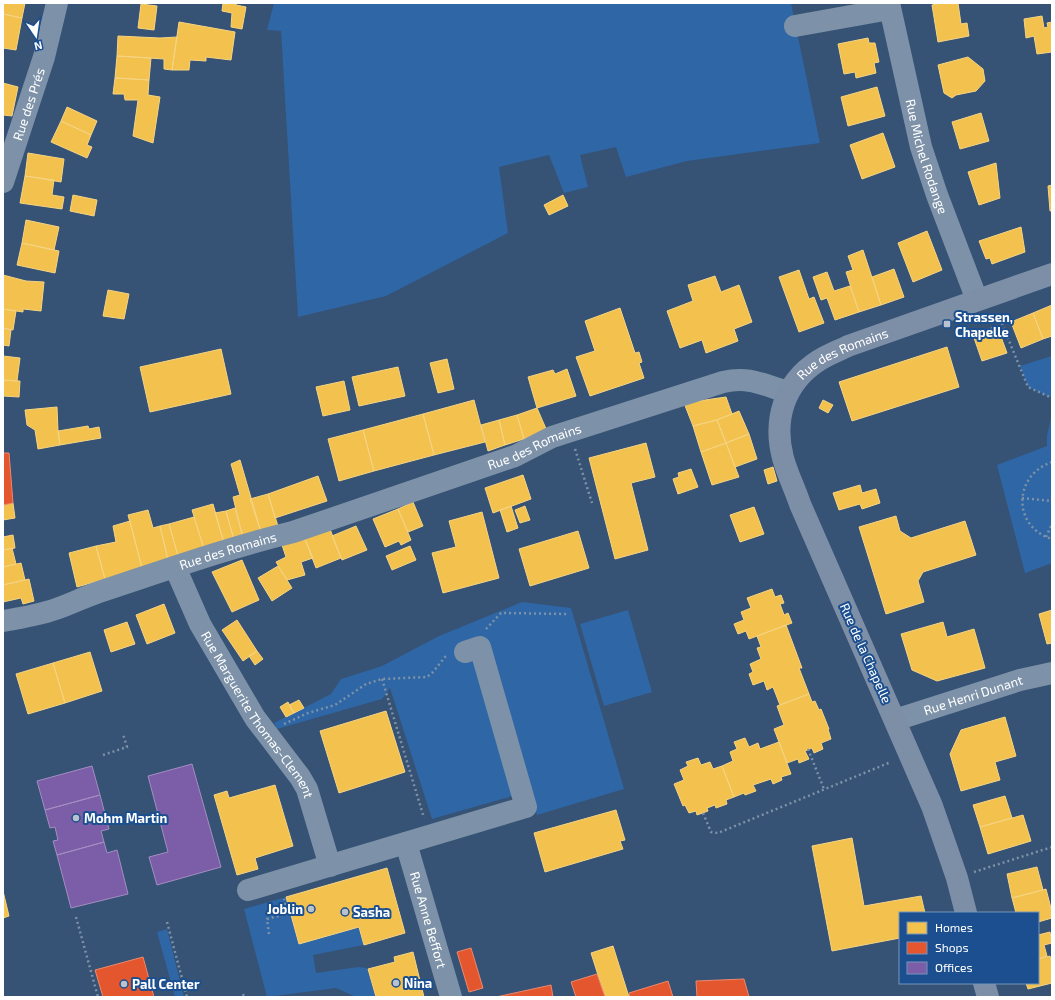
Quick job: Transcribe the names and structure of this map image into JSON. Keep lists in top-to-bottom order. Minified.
{"streets":{"main road":["Rue des Romains","Rue de la Chapelle"],"street":["Rue des Prés","Rue Michel Rodange","Rue Henri Dunant","Rue Marguerite Thomas-Clement","Rue Anne Beffort"]},"crossings":[["Rue Michel Rodange","Rue des Romains"],["Rue des Romains","Rue de la Chapelle"],["Rue des Romains","Rue Marguerite Thomas-Clement"],["Rue de la Chapelle","Rue Henri Dunant"]],"places":{"transit":["Strassen, Chapelle"],"other":["Mohm Martin","Joblin","Sasha","Nina","Pall Center"]},"legend":["Homes","Shops","Offices"],"north":"bottom"}
